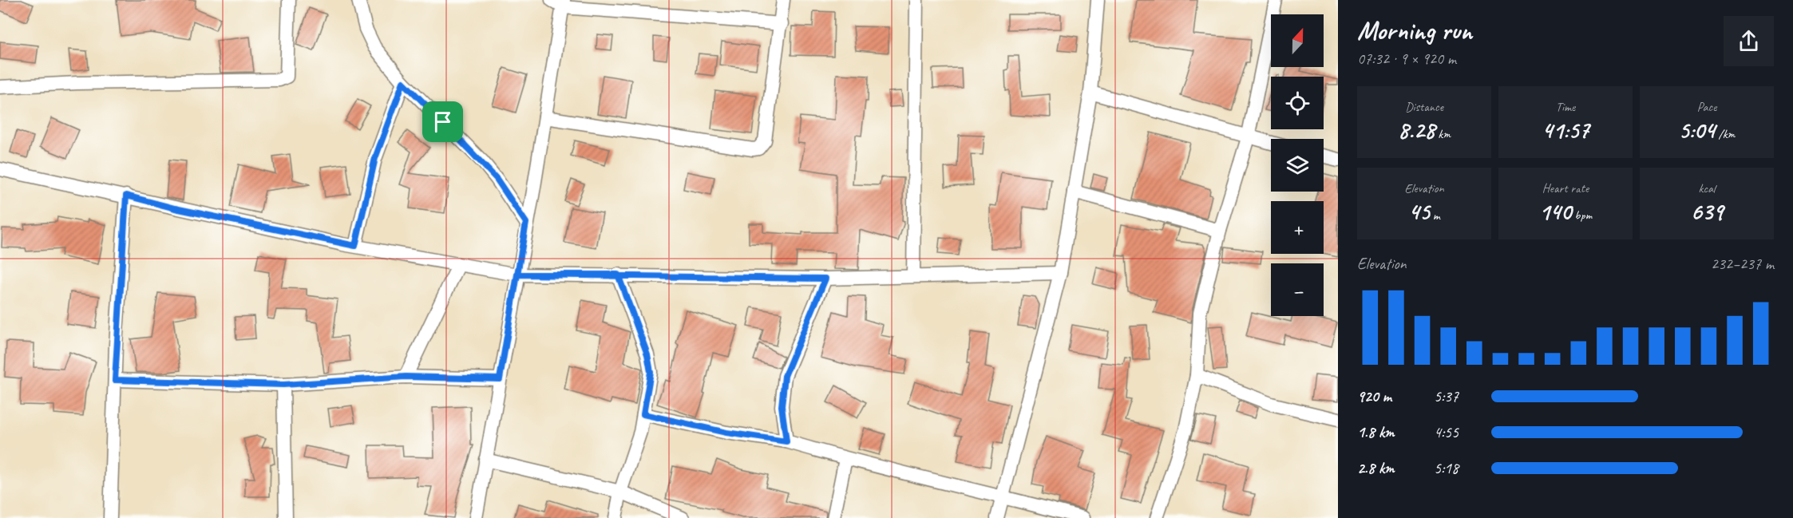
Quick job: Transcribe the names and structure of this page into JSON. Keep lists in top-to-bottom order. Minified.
{"north":"top","page":{"heading":["Morning run","07:32 · 9 × 920 m"],"map_buttons":["+","−"],"stats":[["Distance","8.28 km"],["Time","41:57"],["Pace","5:04 /km"],["Elevation","45 m"],["Heart rate","140 bpm"],["kcal","639"]],"chart":["Elevation","232–237 m"],"list":[{"name":"920 m","note":"5:37"},{"name":"1.8 km","note":"4:55"},{"name":"2.8 km","note":"5:18"}]}}
